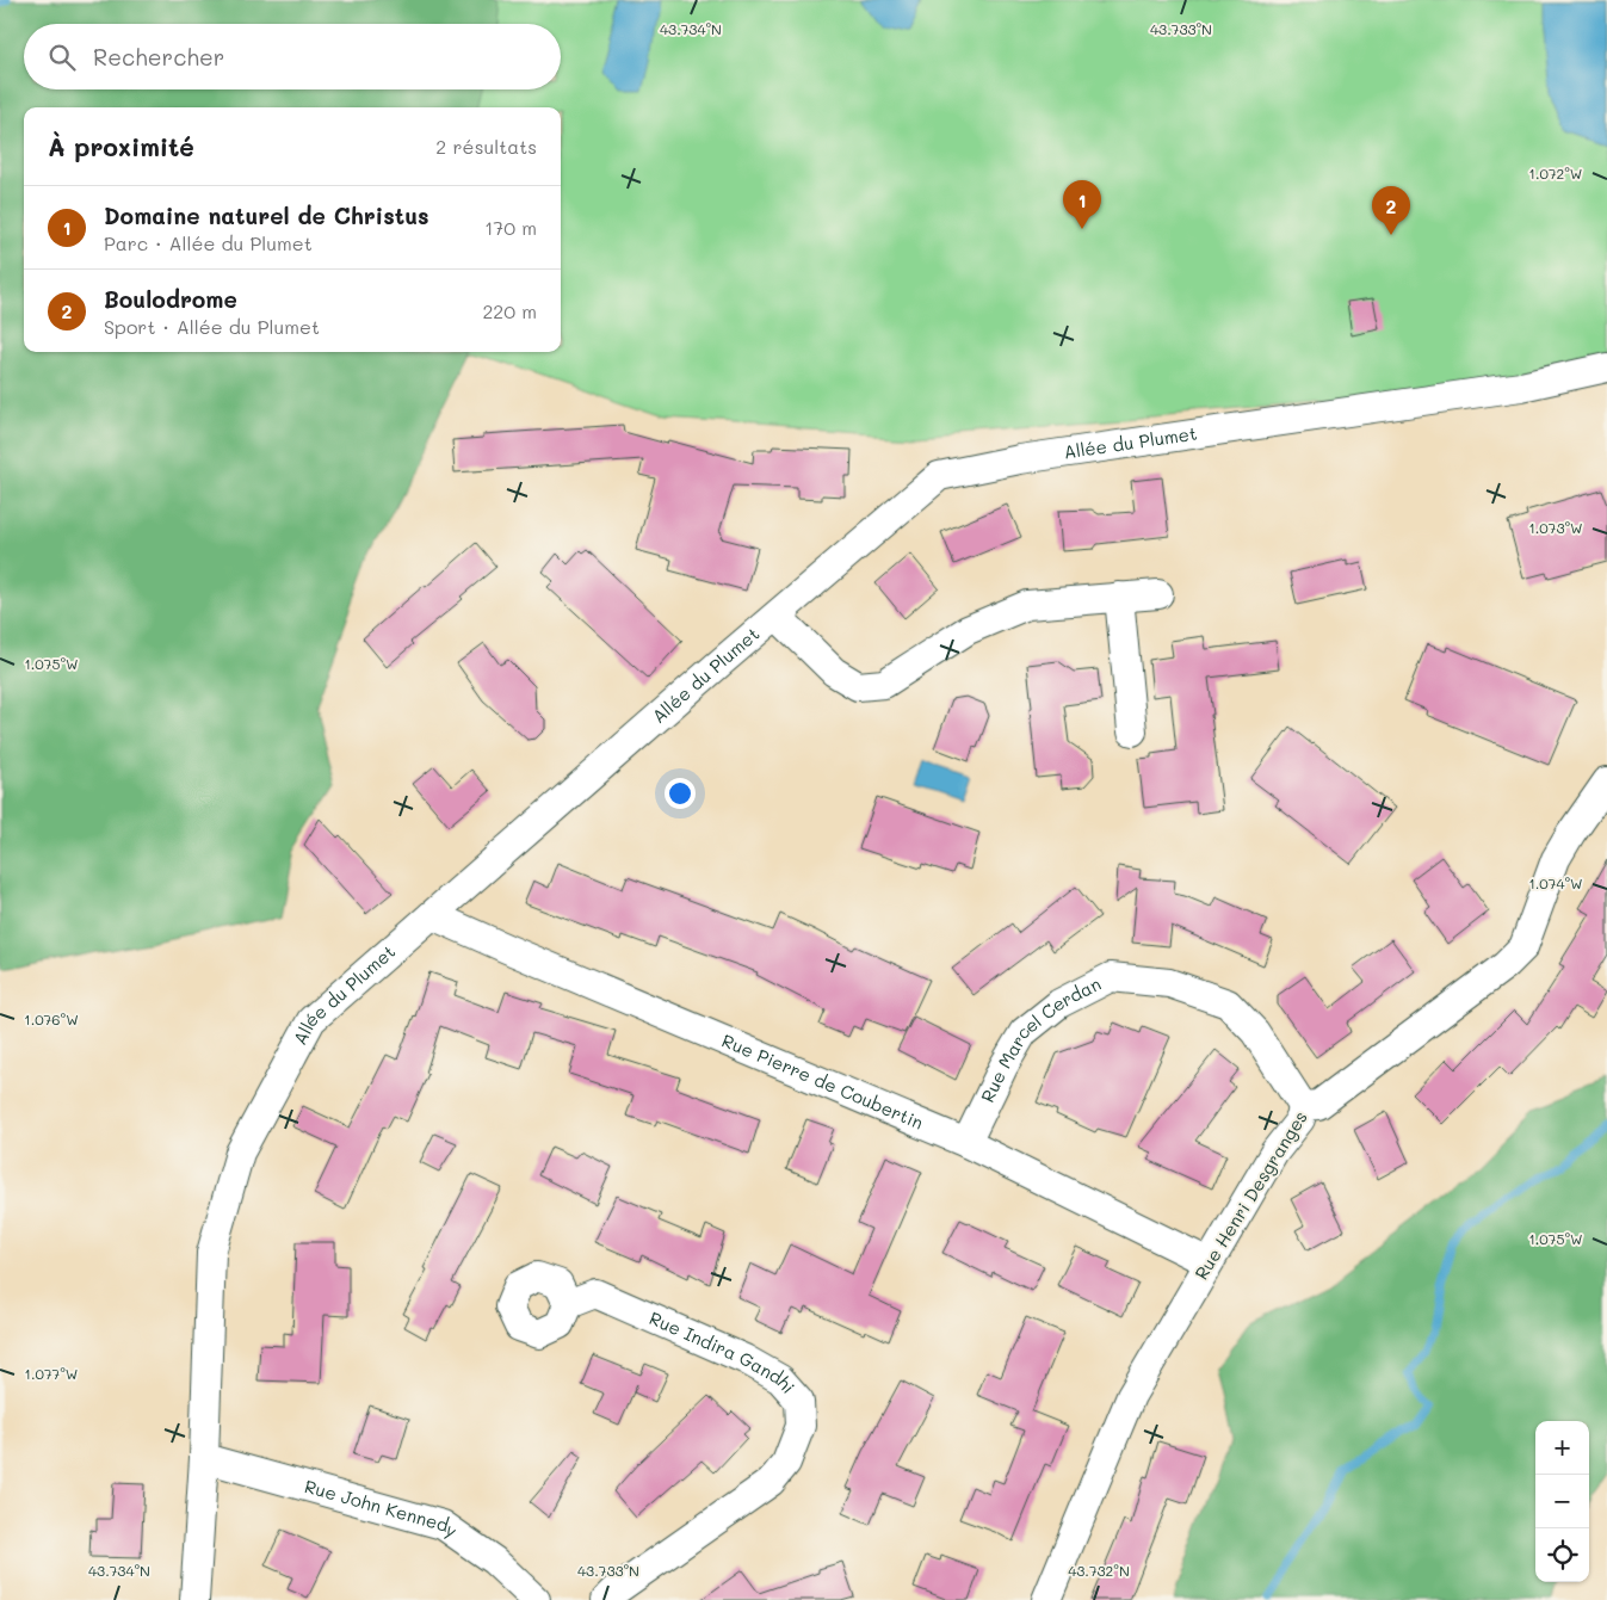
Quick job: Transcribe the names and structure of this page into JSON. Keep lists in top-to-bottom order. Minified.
{"streets":{"street":["Allée du Plumet","Rue Marcel Cerdan","Rue Pierre de Coubertin","Rue Henri Desgranges","Rue Indira Gandhi","Rue John Kennedy"]},"crossings":[["Allée du Plumet","Rue Pierre de Coubertin"],["Allée du Plumet","Rue John Kennedy"],["Rue Marcel Cerdan","Rue Pierre de Coubertin"],["Rue Marcel Cerdan","Rue Henri Desgranges"],["Rue Pierre de Coubertin","Rue Henri Desgranges"]],"page":{"search":"Rechercher","heading":["À proximité","2 résultats"],"pins":["1","2"],"list":[{"mark":"1","name":"Domaine naturel de Christus","note":"Parc · Allée du Plumet","value":"170 m"},{"mark":"2","name":"Boulodrome","note":"Sport · Allée du Plumet","value":"220 m"}],"map_buttons":["+","−"]},"coordinates":["43.734°N","43.733°N","1.072°W","1.073°W","1.075°W","1.074°W","1.076°W","1.077°W","43.732°N"]}
